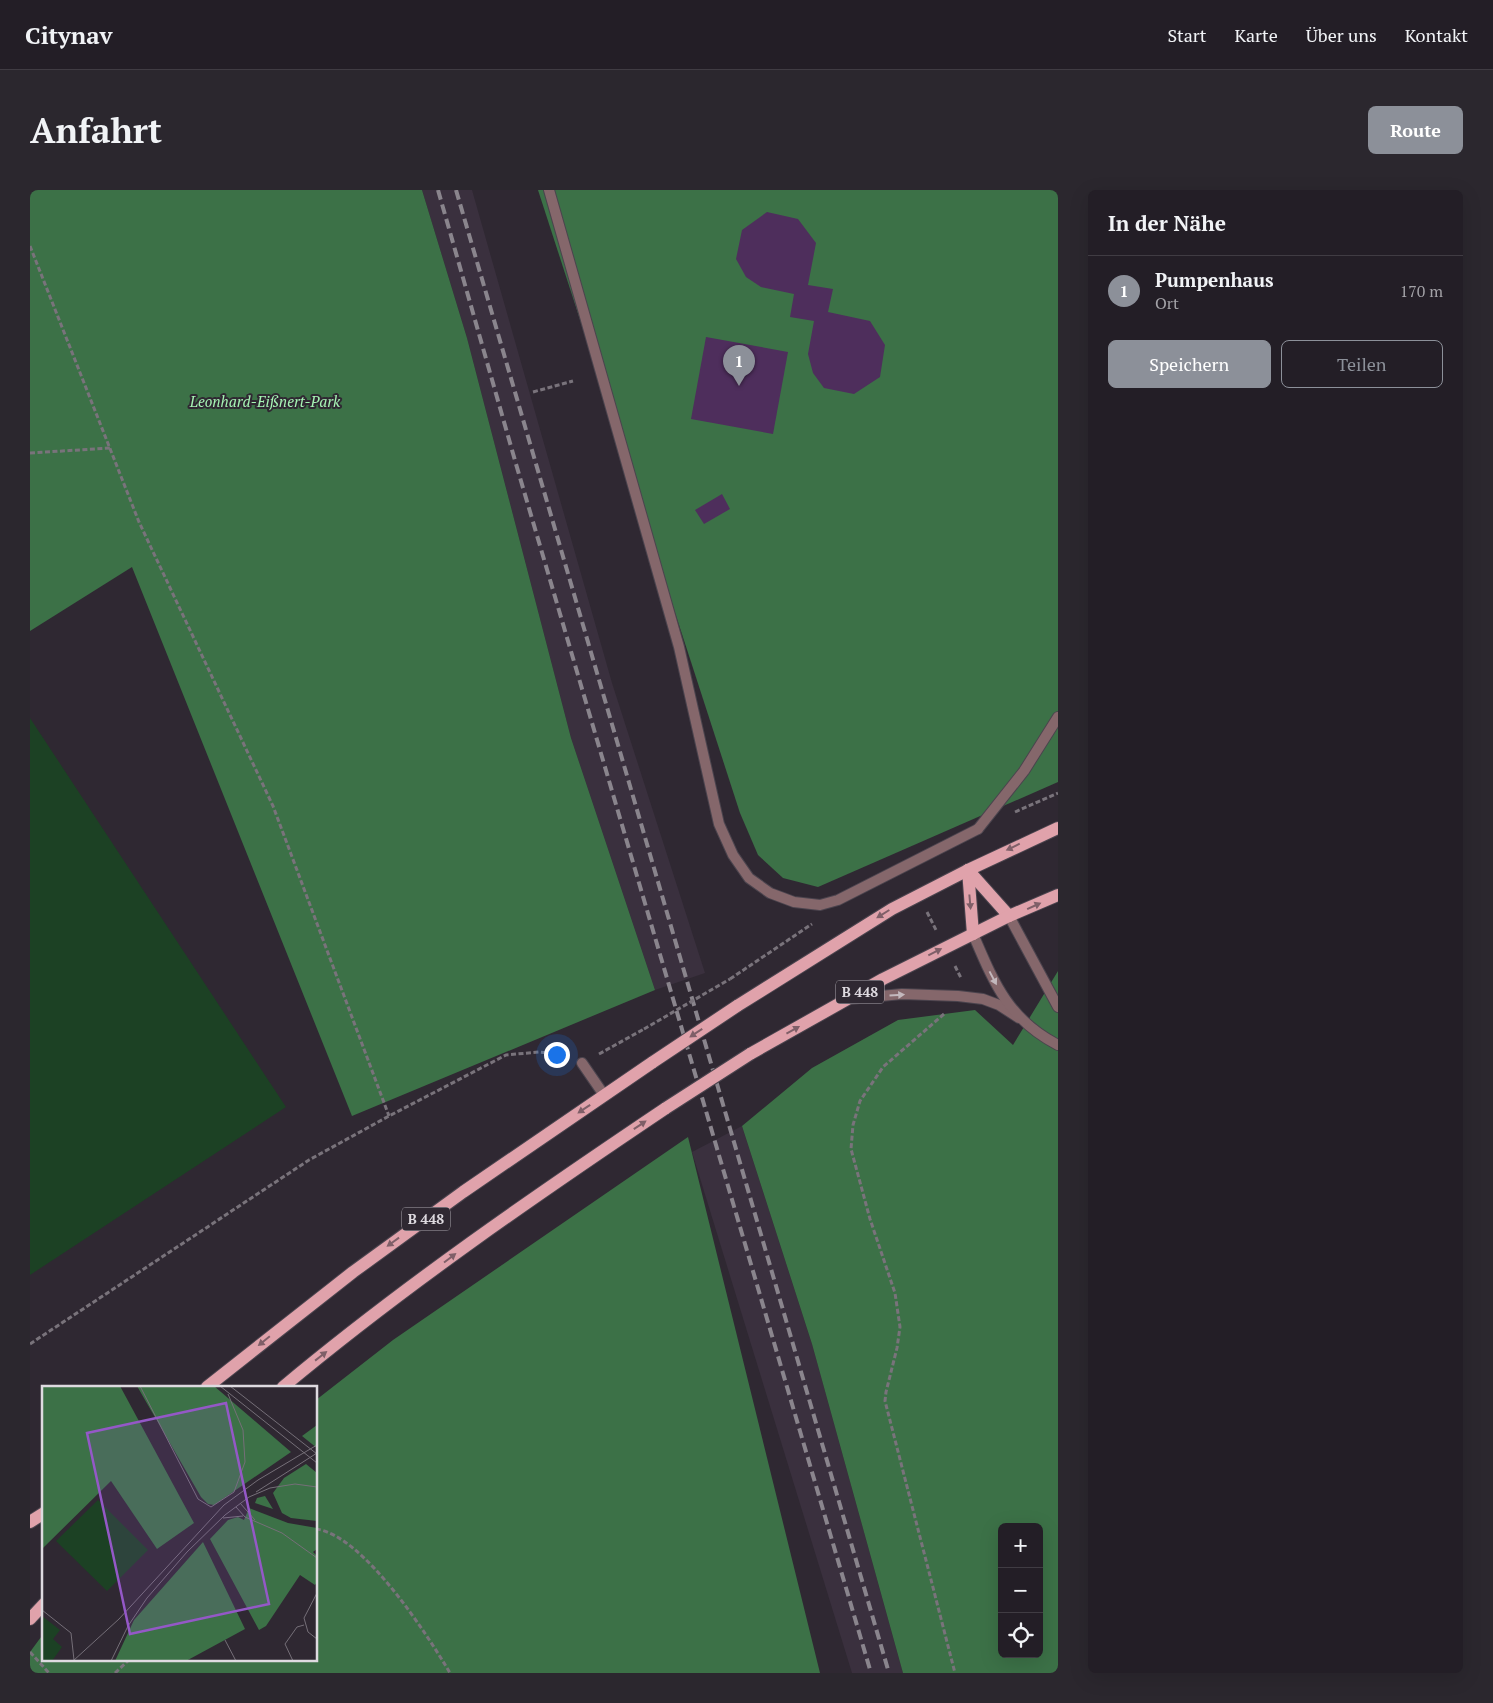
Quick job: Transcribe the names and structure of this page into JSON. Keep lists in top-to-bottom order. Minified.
{"streets":{"main road":["B 448"]},"parks":["Leonhard-Eißnert-Park"],"page":{"header":"Citynav","nav":["Start","Karte","Über uns","Kontakt"],"buttons":["Route",["Speichern","Teilen"]],"title":"Anfahrt","heading":"In der Nähe","list":[{"mark":"1","name":"Pumpenhaus","note":"Ort","value":"170 m"}],"pins":"1","map_buttons":["+","−"]}}
